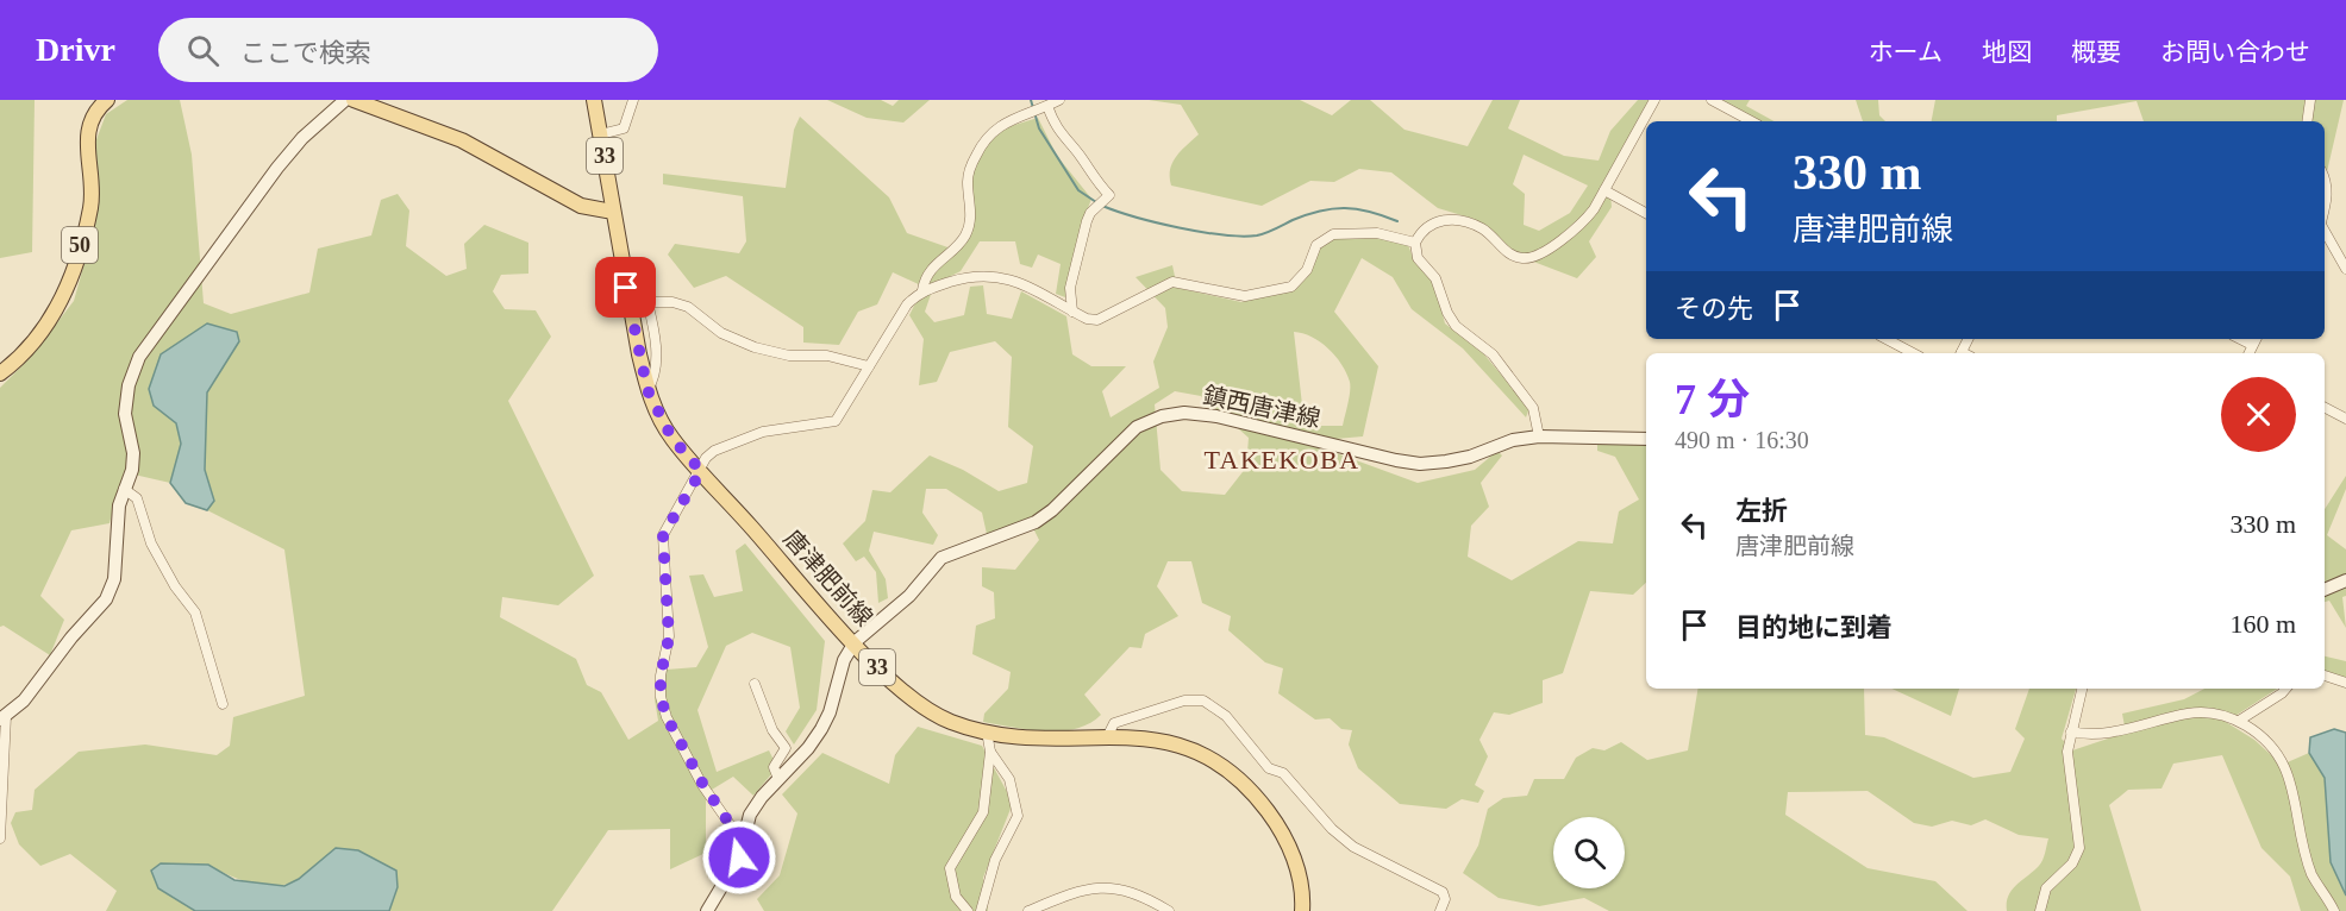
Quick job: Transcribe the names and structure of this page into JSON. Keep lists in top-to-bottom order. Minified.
{"streets":{"main road":["33","50","唐津肥前線"],"street":["鎮西唐津線"]},"crossings":[["鎮西唐津線","唐津肥前線"]],"districts":["TAKEKOBA"],"page":{"header":"Drivr","search":"ここで検索","nav":["ホーム","地図","概要","お問い合わせ"],"turn":["330 m","唐津肥前線"],"then":"その先","heading":["7 分","490 m · 16:30"],"list":[{"name":"左折","note":"唐津肥前線","value":"330 m"},{"name":"目的地に到着","value":"160 m"}]}}
